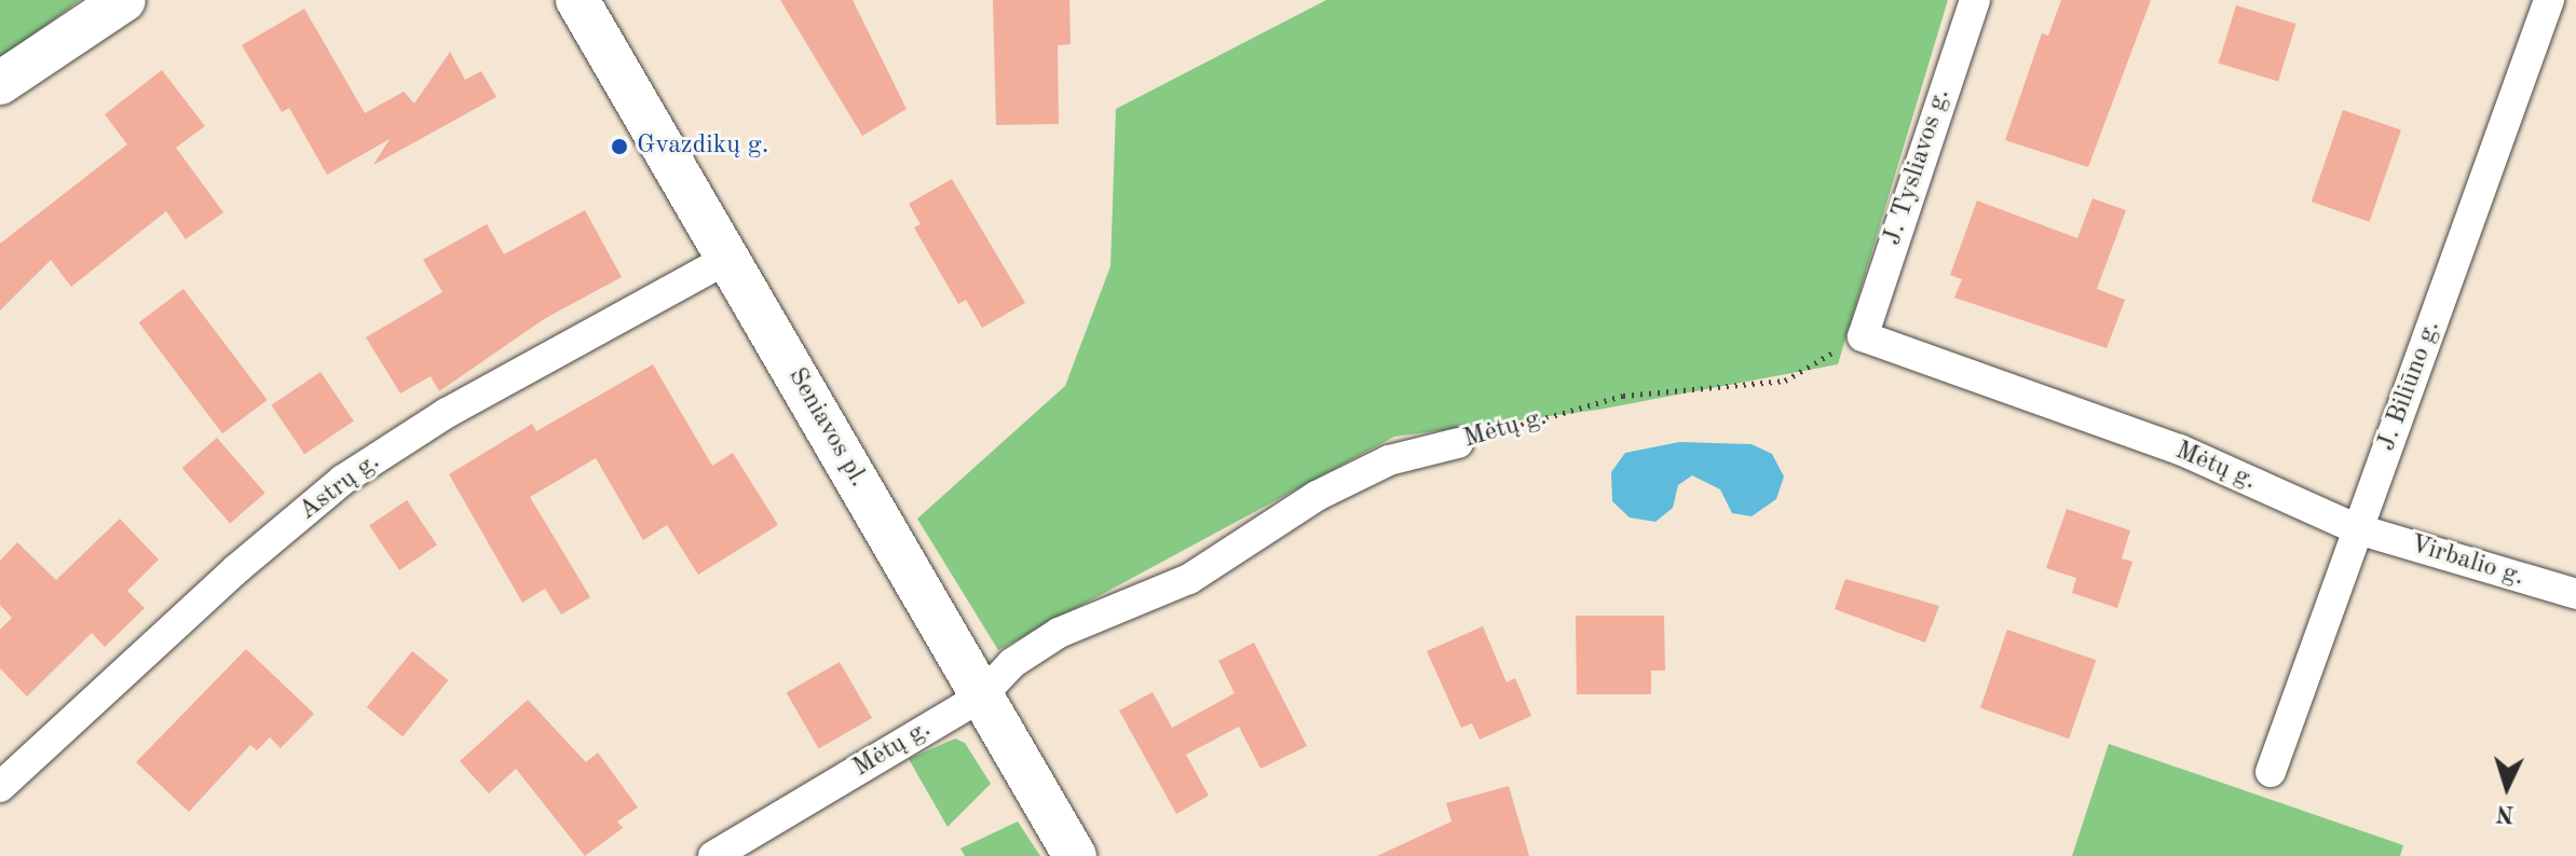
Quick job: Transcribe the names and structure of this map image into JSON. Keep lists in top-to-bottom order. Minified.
{"streets":{"main road":["Seniavos pl."],"street":["J. Tysliavos g.","J. Biliūno g.","Mėtų g.","Astrų g.","Virbalio g."]},"crossings":[["J. Tysliavos g.","Mėtų g."],["J. Biliūno g.","Mėtų g."],["J. Biliūno g.","Virbalio g."],["Seniavos pl.","Mėtų g."],["Seniavos pl.","Astrų g."],["Mėtų g.","Virbalio g."]],"places":["Gvazdikų g."],"north":"bottom"}
